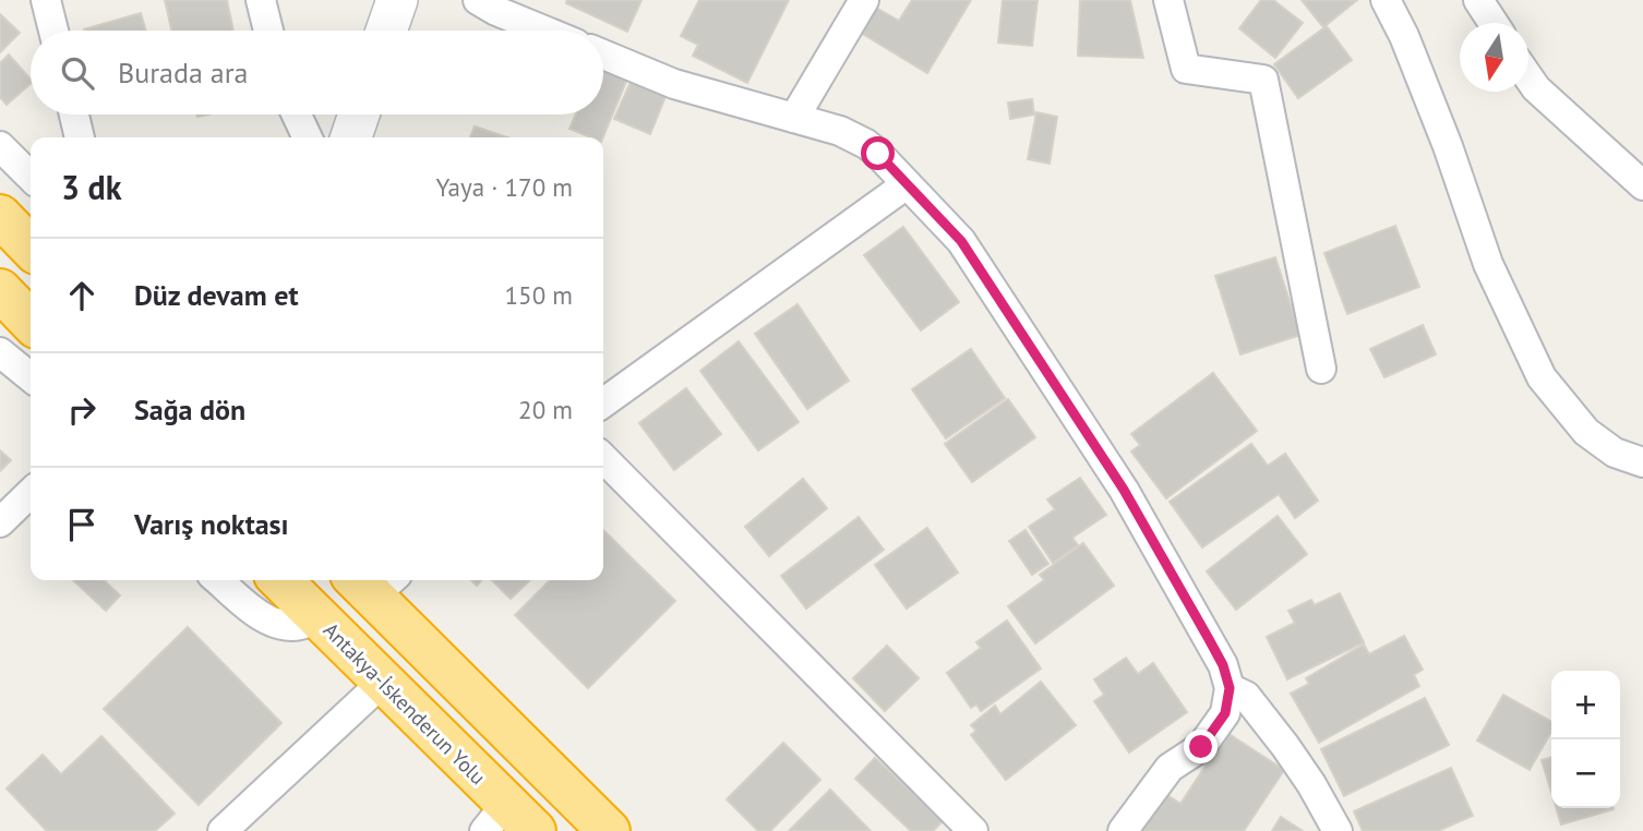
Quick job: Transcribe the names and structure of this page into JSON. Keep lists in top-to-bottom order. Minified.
{"streets":{"highway":["Antakya-İskenderun Yolu"]},"north":"bottom","page":{"search":"Burada ara","heading":["3 dk","Yaya · 170 m"],"list":[["Düz devam et","150 m"],["Sağa dön","20 m"],"Varış noktası"],"map_buttons":["+","−"]}}
